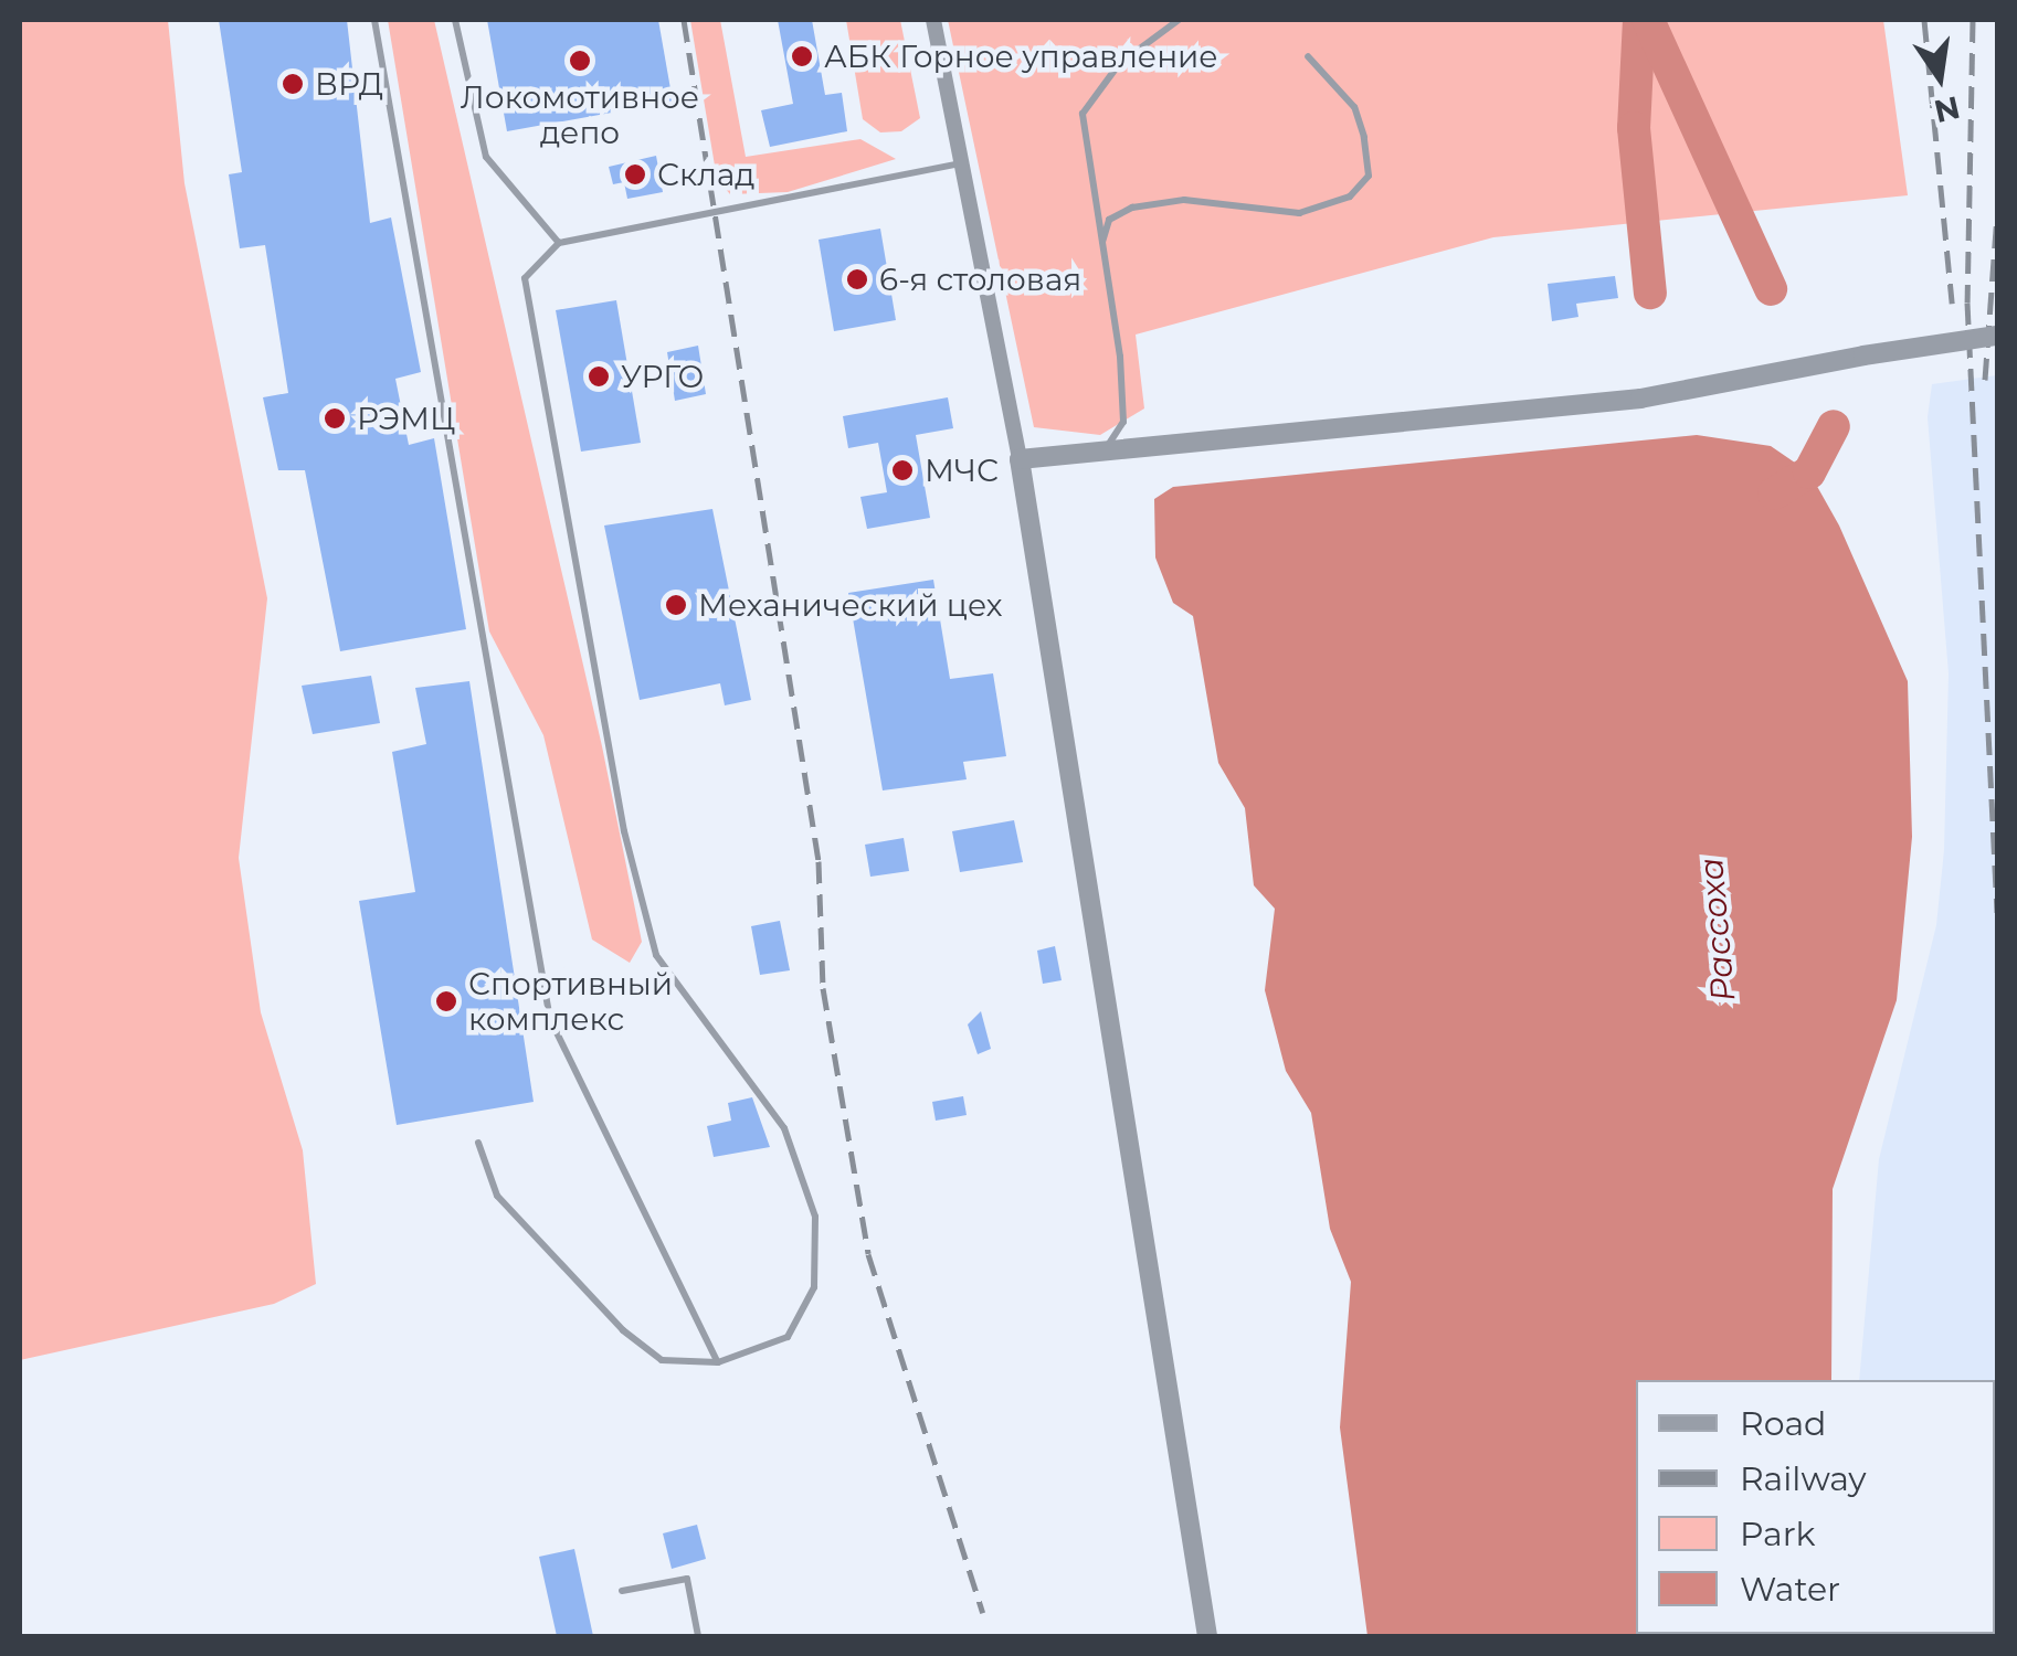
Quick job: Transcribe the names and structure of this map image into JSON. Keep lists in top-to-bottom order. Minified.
{"water":["Рассоха"],"places":["АБК Горное управление","Локомотивное депо","ВРД","Склад","6-я столовая","УРГО","РЭМЦ","МЧС","Механический цех","Спортивный комплекс"],"legend":["Road","Railway","Park","Water"],"north":"bottom"}
